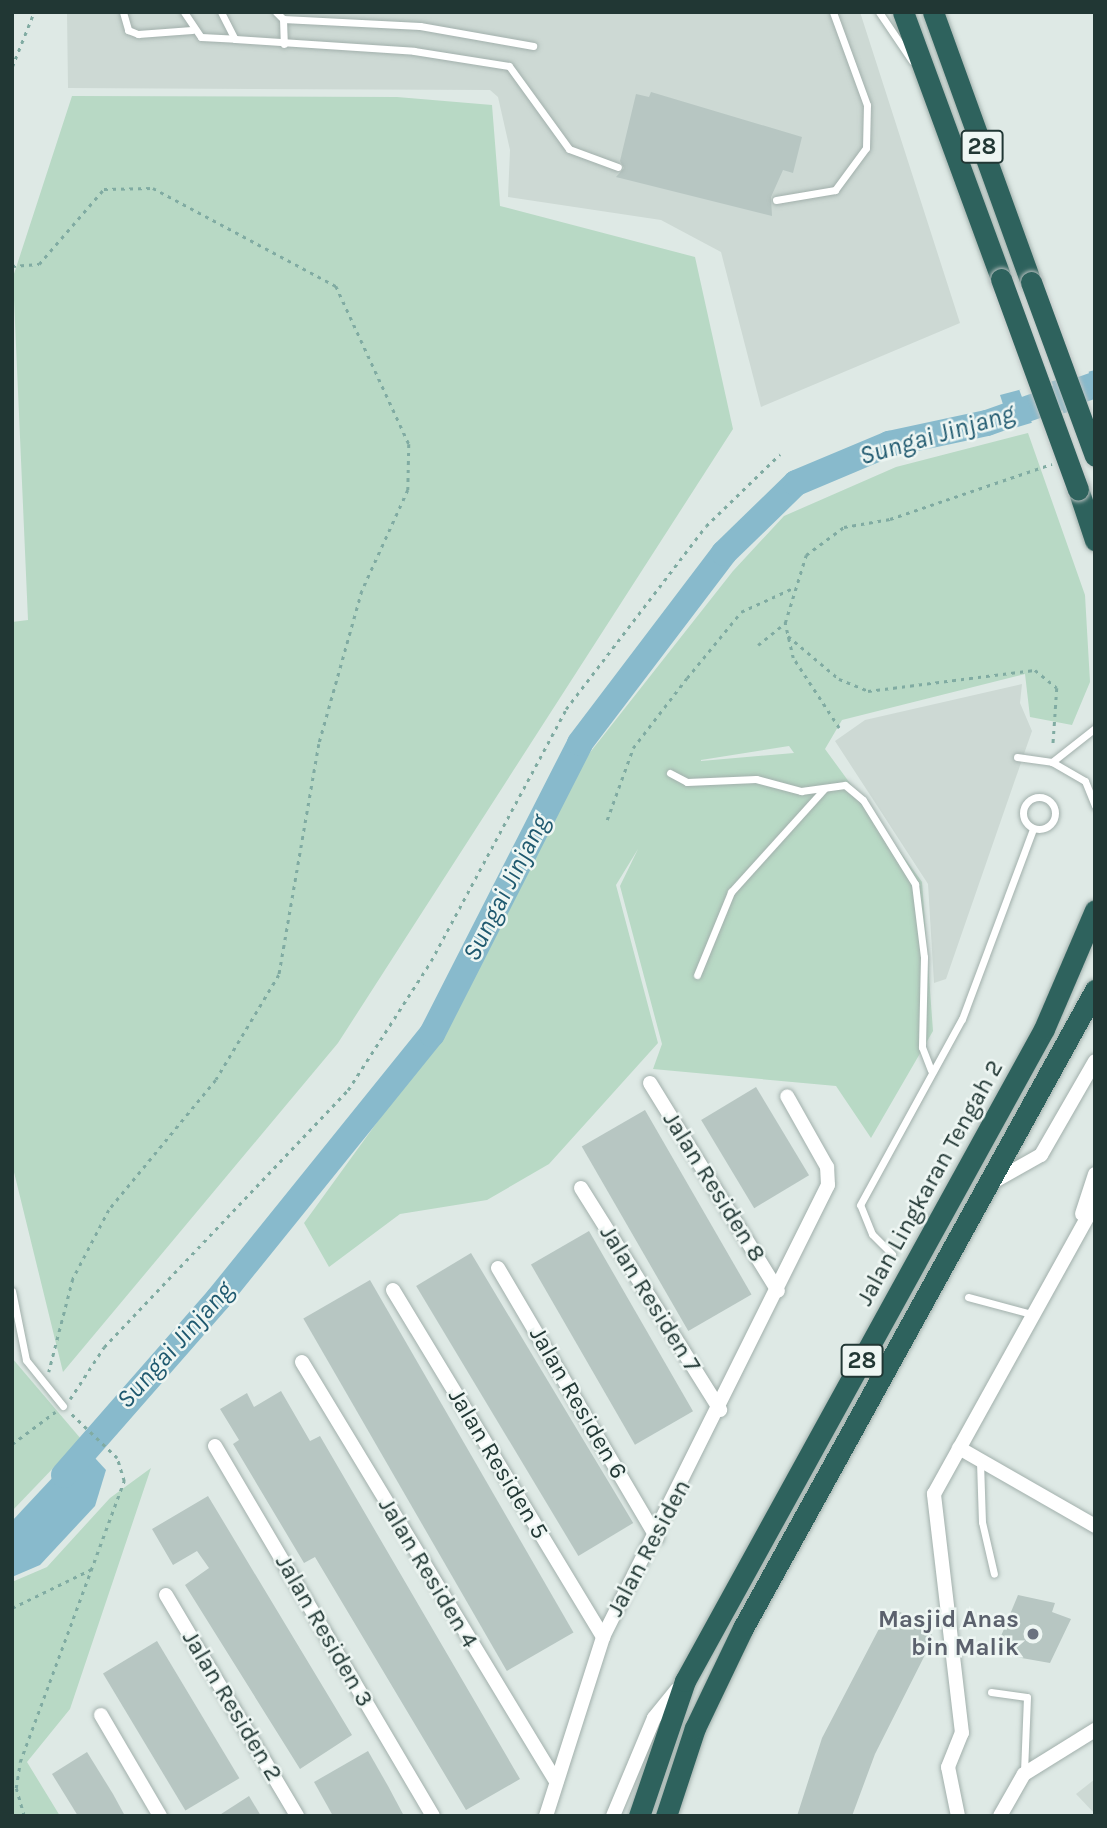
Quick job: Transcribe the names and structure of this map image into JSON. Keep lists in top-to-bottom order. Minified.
{"streets":{"highway":["28","Jalan Lingkaran Tengah 2"],"street":["Jalan Residen 8","Jalan Residen 7","Jalan Residen 6","Jalan Residen 5","Jalan Residen","Jalan Residen 4","Jalan Residen 3","Jalan Residen 2"]},"crossings":[["Jalan Residen 8","Jalan Residen"],["Jalan Residen 7","Jalan Residen"],["Jalan Residen 6","Jalan Residen"],["Jalan Residen 5","Jalan Residen"],["Jalan Residen","Jalan Residen 4"]],"water":["Sungai Jinjang"],"places":["Masjid Anas bin Malik"]}
